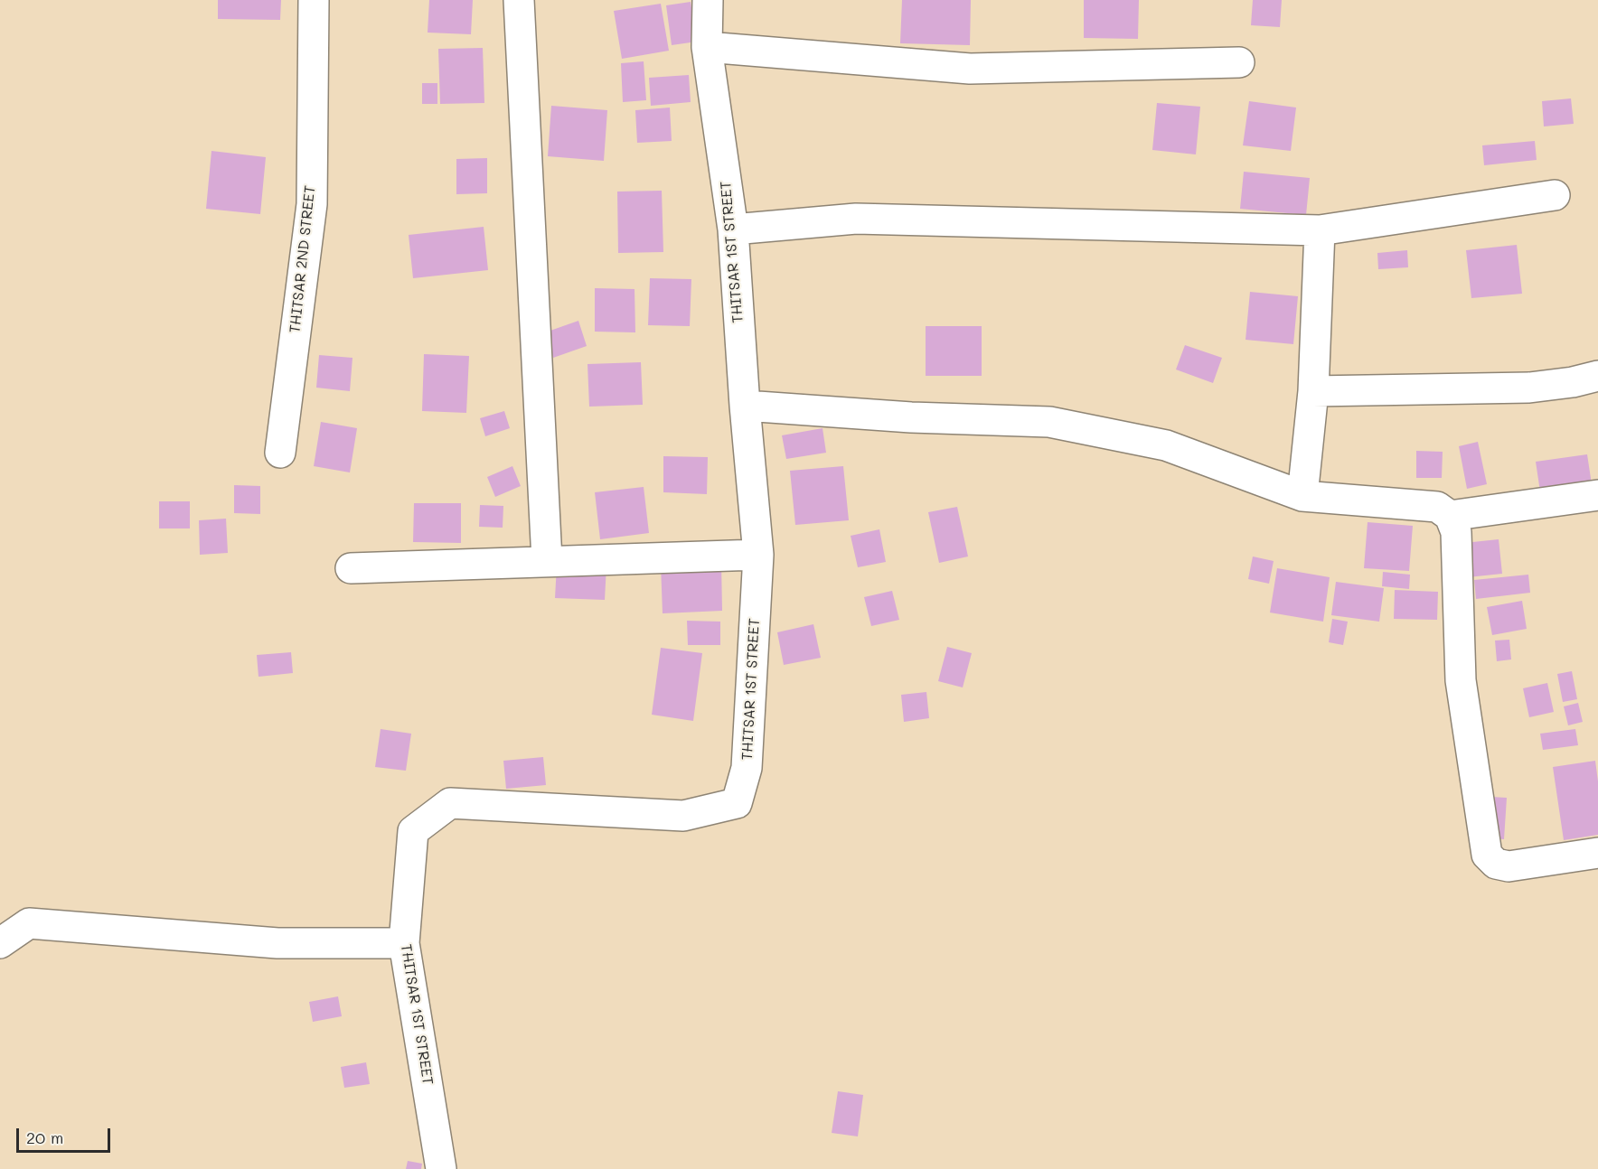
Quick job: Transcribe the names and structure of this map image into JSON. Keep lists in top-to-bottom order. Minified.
{"streets":{"street":["THITSAR 1ST STREET","THITSAR 2ND STREET"]},"scale_bar":"20 m"}
